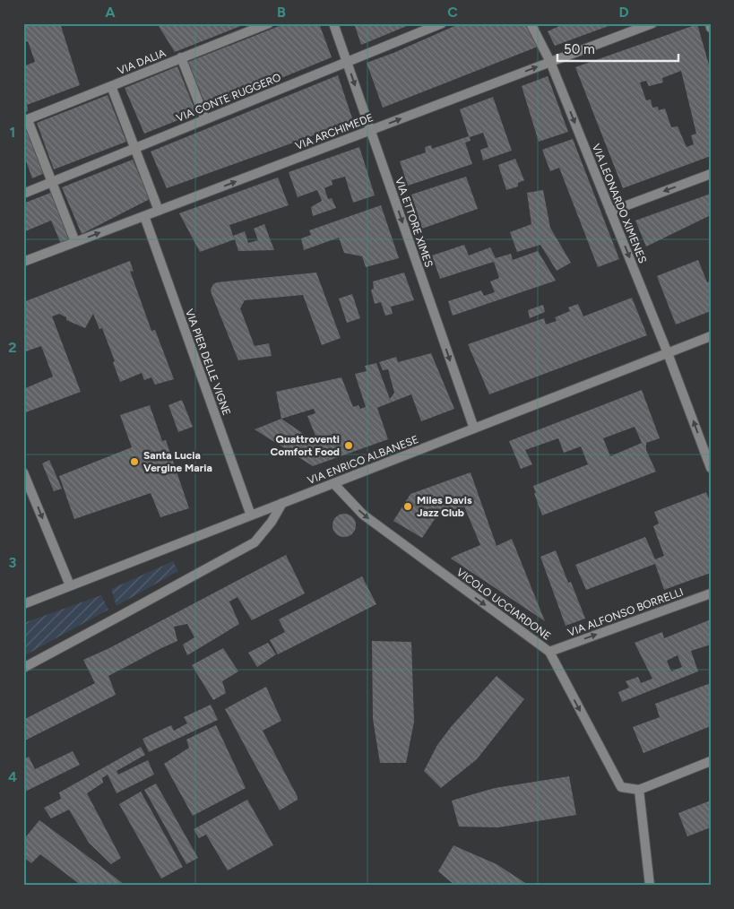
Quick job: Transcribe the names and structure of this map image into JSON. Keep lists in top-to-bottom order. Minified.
{"streets":{"street":["VIA DALIA","VIA CONTE RUGGERO","VIA ARCHIMEDE","VIA LEONARDO XIMENES","VIA ETTORE XIMES","VIA PIER DELLE VIGNE","VIA ENRICO ALBANESE","VICOLO UCCIARDONE","VIA ALFONSO BORRELLI"]},"crossings":[["VIA CONTE RUGGERO","VIA ETTORE XIMES"],["VIA ARCHIMEDE","VIA LEONARDO XIMENES"],["VIA ARCHIMEDE","VIA ETTORE XIMES"],["VIA ARCHIMEDE","VIA PIER DELLE VIGNE"],["VIA LEONARDO XIMENES","VIA ENRICO ALBANESE"],["VIA ETTORE XIMES","VIA ENRICO ALBANESE"],["VIA PIER DELLE VIGNE","VIA ENRICO ALBANESE"],["VIA ENRICO ALBANESE","VICOLO UCCIARDONE"],["VICOLO UCCIARDONE","VIA ALFONSO BORRELLI"]],"one_way":["VIA ARCHIMEDE","VIA ETTORE XIMES","VICOLO UCCIARDONE","VIA ALFONSO BORRELLI"],"places":["Quattroventi Comfort Food","Santa Lucia Vergine Maria","Miles Davis Jazz Club"],"scale_bar":"50 m","grid":{"columns":["A","B","C","D"],"rows":["1","2","3","4"]}}
